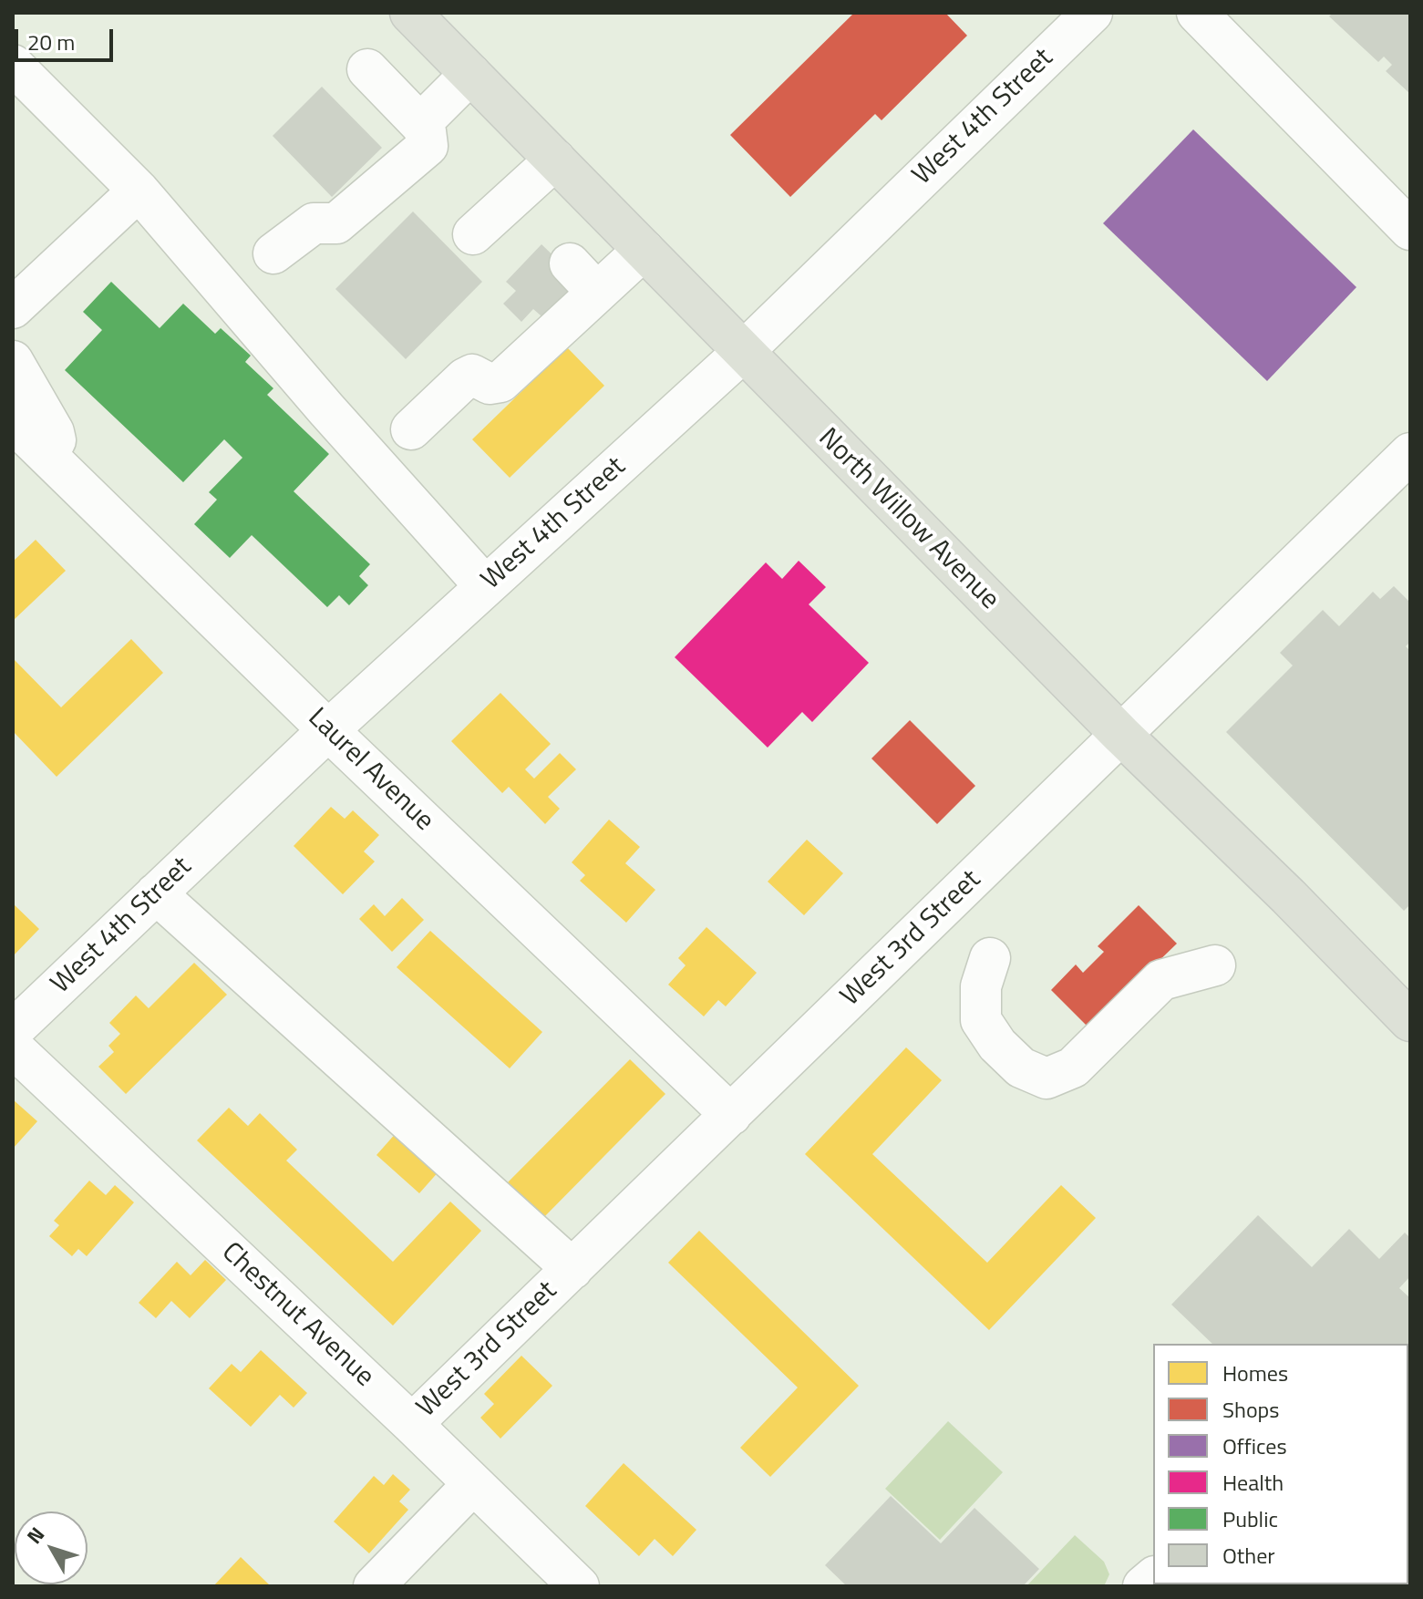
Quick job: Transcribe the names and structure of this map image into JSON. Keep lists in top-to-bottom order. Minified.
{"streets":{"main road":["North Willow Avenue"],"street":["West 4th Street","Laurel Avenue","West 3rd Street","Chestnut Avenue"]},"crossings":[["West 4th Street","North Willow Avenue"],["West 4th Street","Laurel Avenue"],["North Willow Avenue","West 3rd Street"],["Laurel Avenue","West 3rd Street"],["West 3rd Street","Chestnut Avenue"]],"legend":["Homes","Shops","Offices","Health","Public","Other"],"scale_bar":"20 m","north":"top left"}
